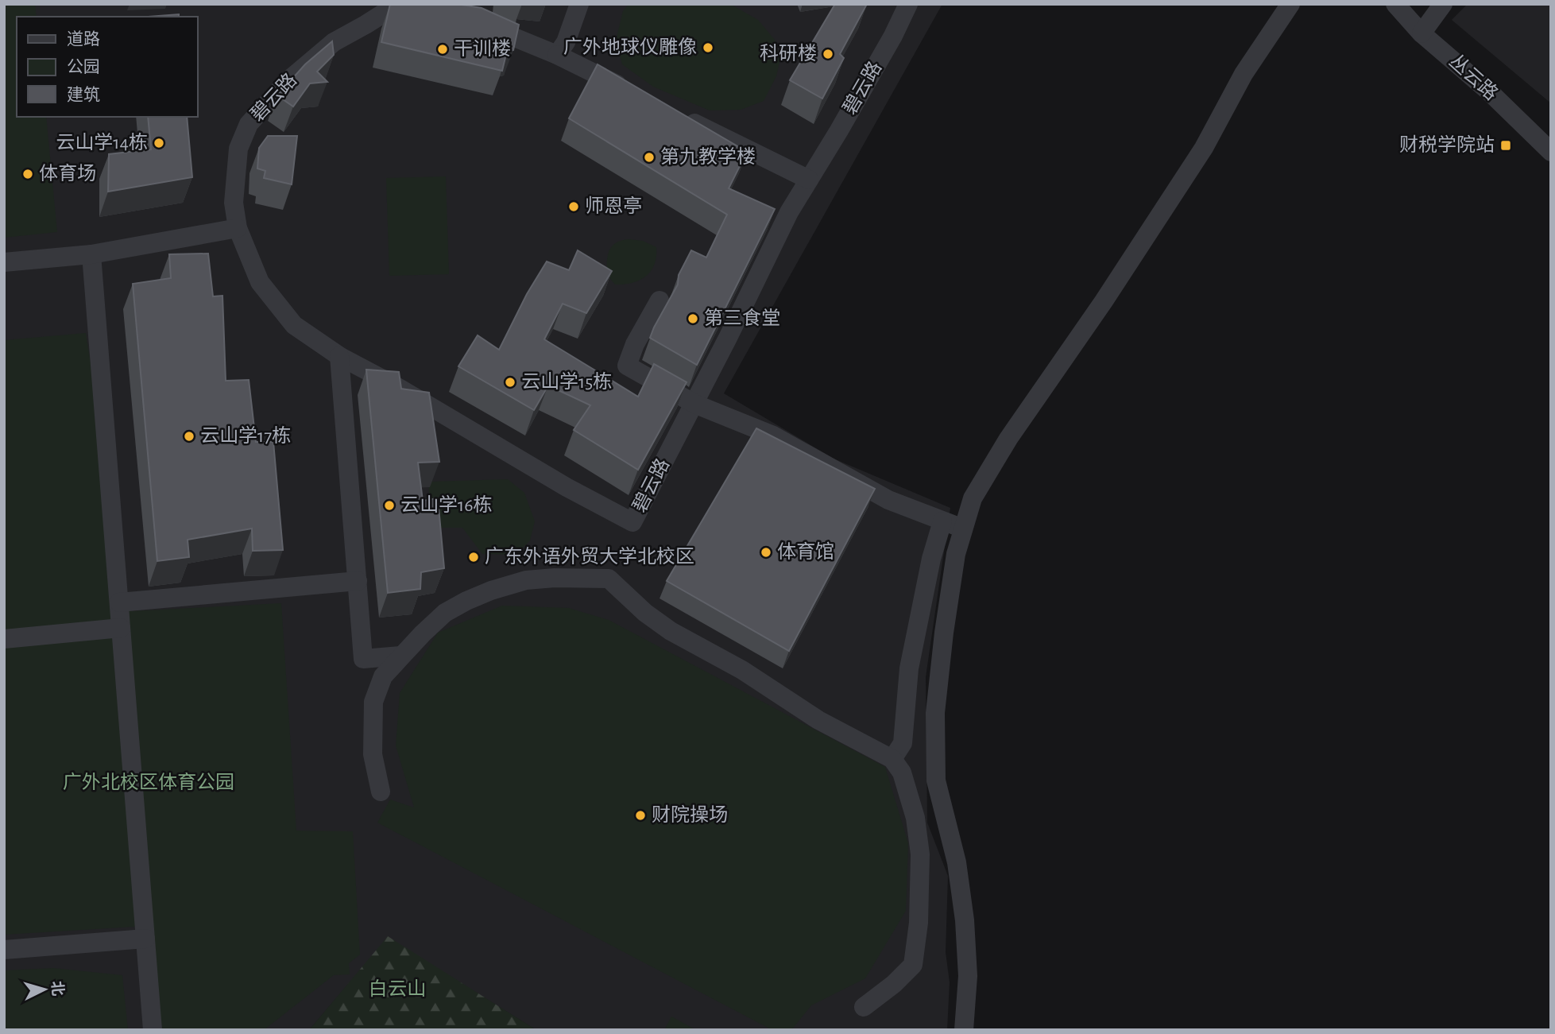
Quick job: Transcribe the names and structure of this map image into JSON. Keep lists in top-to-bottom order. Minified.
{"streets":{"street":["丛云路","碧云路"]},"parks":["广外北校区体育公园","白云山"],"places":{"other":["广外地球仪雕像","干训楼","科研楼","云山学14栋","第九教学楼","体育场","师恩亭","第三食堂","云山学15栋","云山学17栋","云山学16栋","体育馆","广东外语外贸大学北校区","财院操场"],"transit":["财税学院站"]},"legend":["道路","公园","建筑"],"north":"right"}
